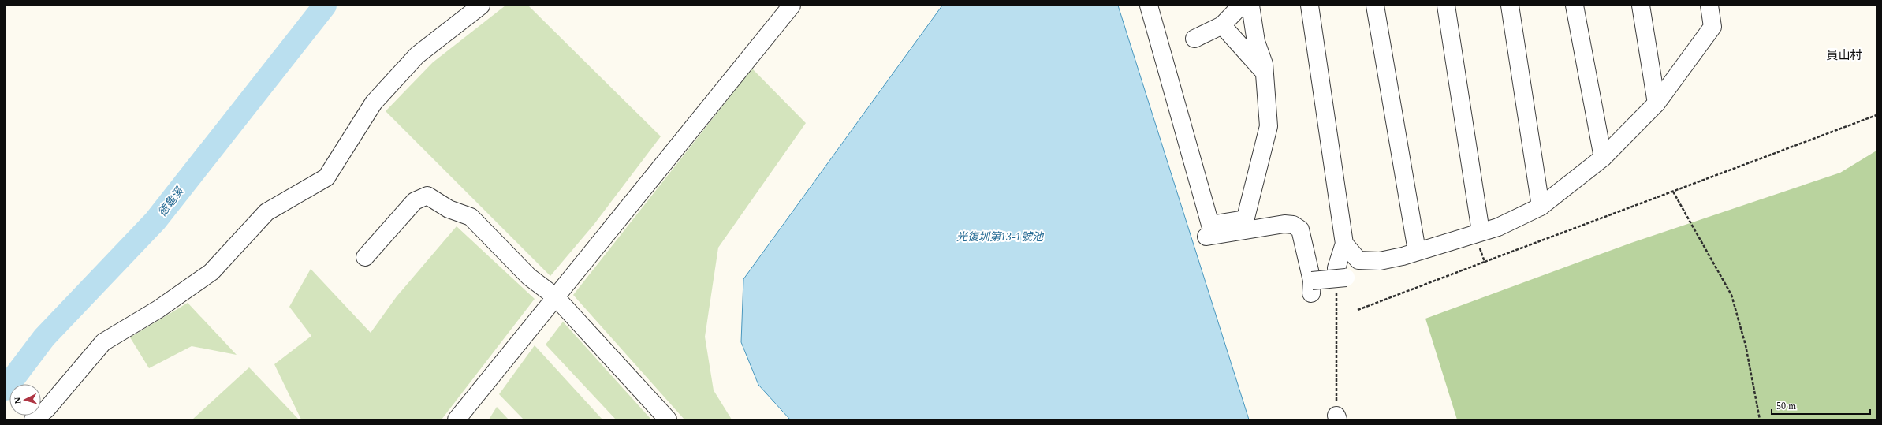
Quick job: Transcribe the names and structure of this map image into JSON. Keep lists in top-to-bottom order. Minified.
{"districts":["員山村"],"water":["德龜溪","光復圳第13-1號池"],"scale_bar":"50 m","north":"left"}
